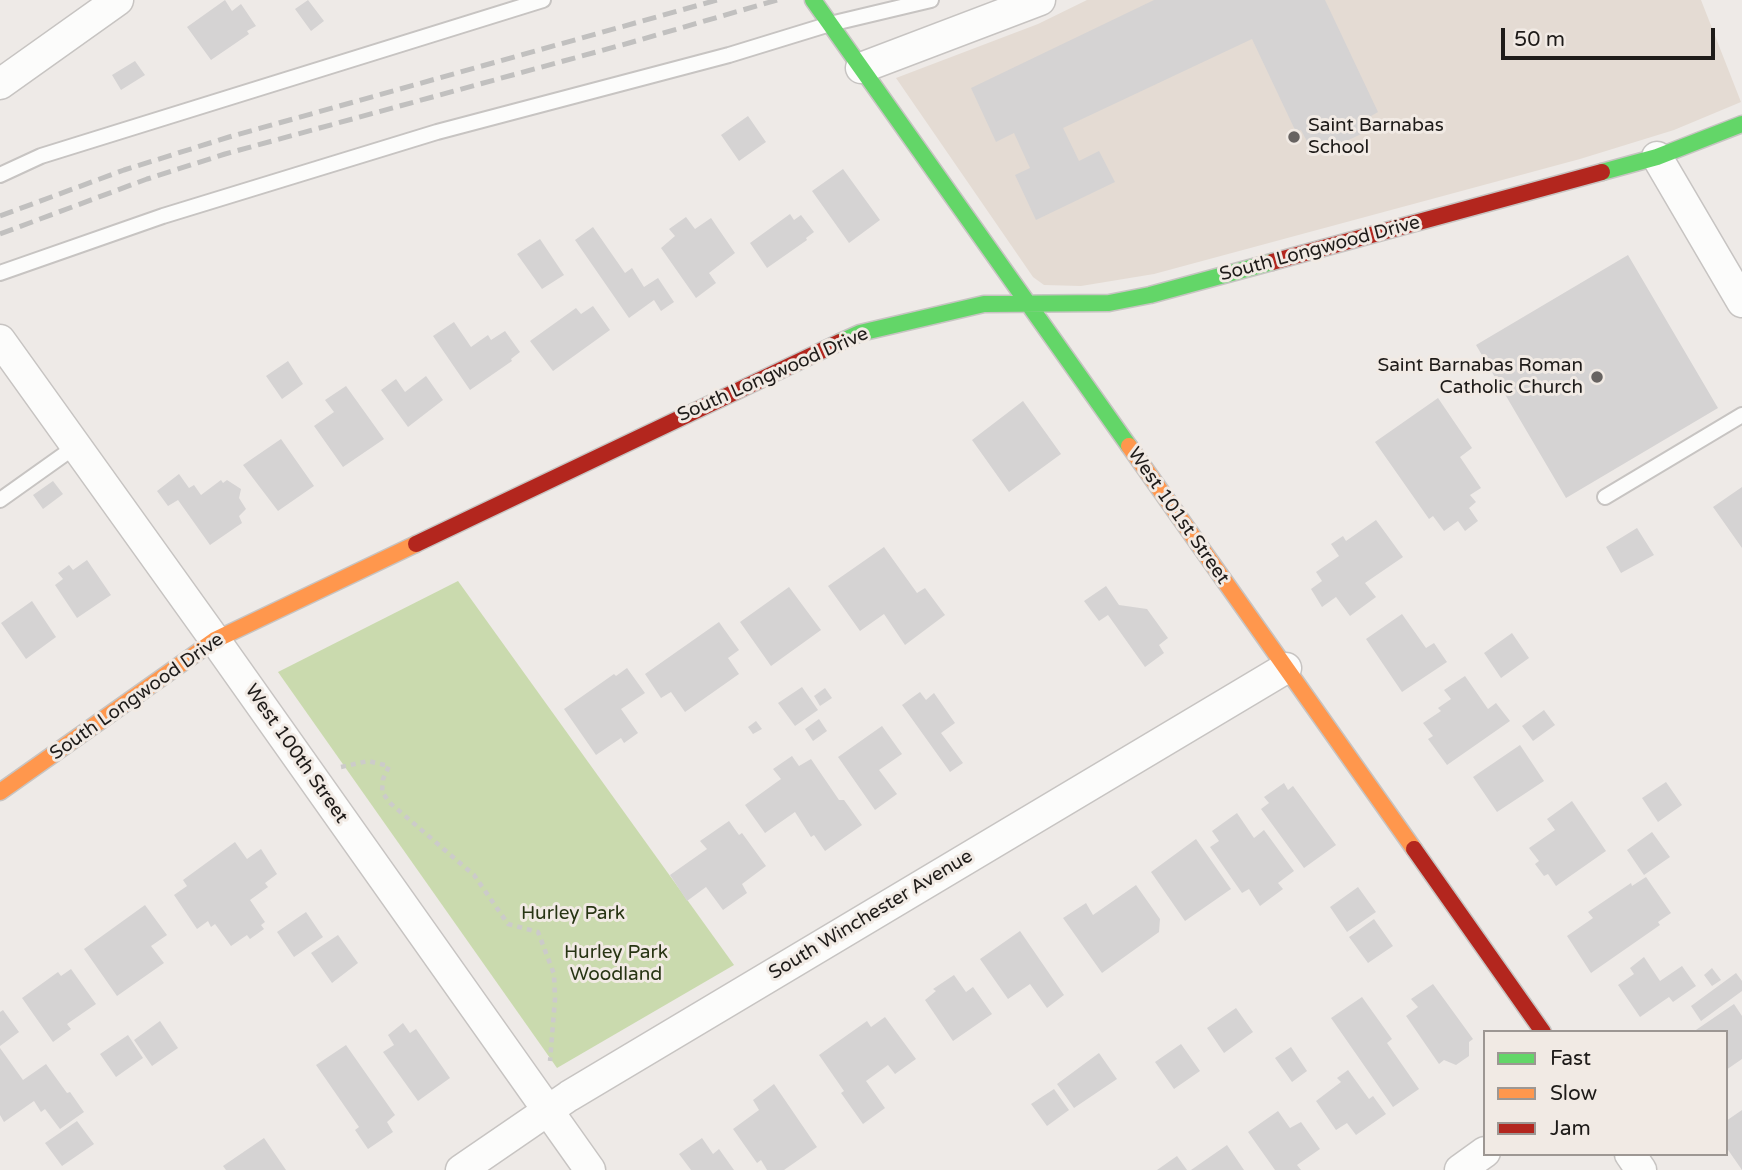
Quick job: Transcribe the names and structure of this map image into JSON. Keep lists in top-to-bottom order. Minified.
{"streets":{"street":["South Longwood Drive","West 101st Street","West 100th Street","South Winchester Avenue"]},"crossings":[["South Longwood Drive","West 101st Street"],["South Longwood Drive","West 100th Street"],["West 101st Street","South Winchester Avenue"],["West 100th Street","South Winchester Avenue"]],"parks":["Hurley Park","Hurley Park Woodland"],"places":["Saint Barnabas School","Saint Barnabas Roman Catholic Church"],"legend":["Fast","Slow","Jam"],"scale_bar":"50 m"}
